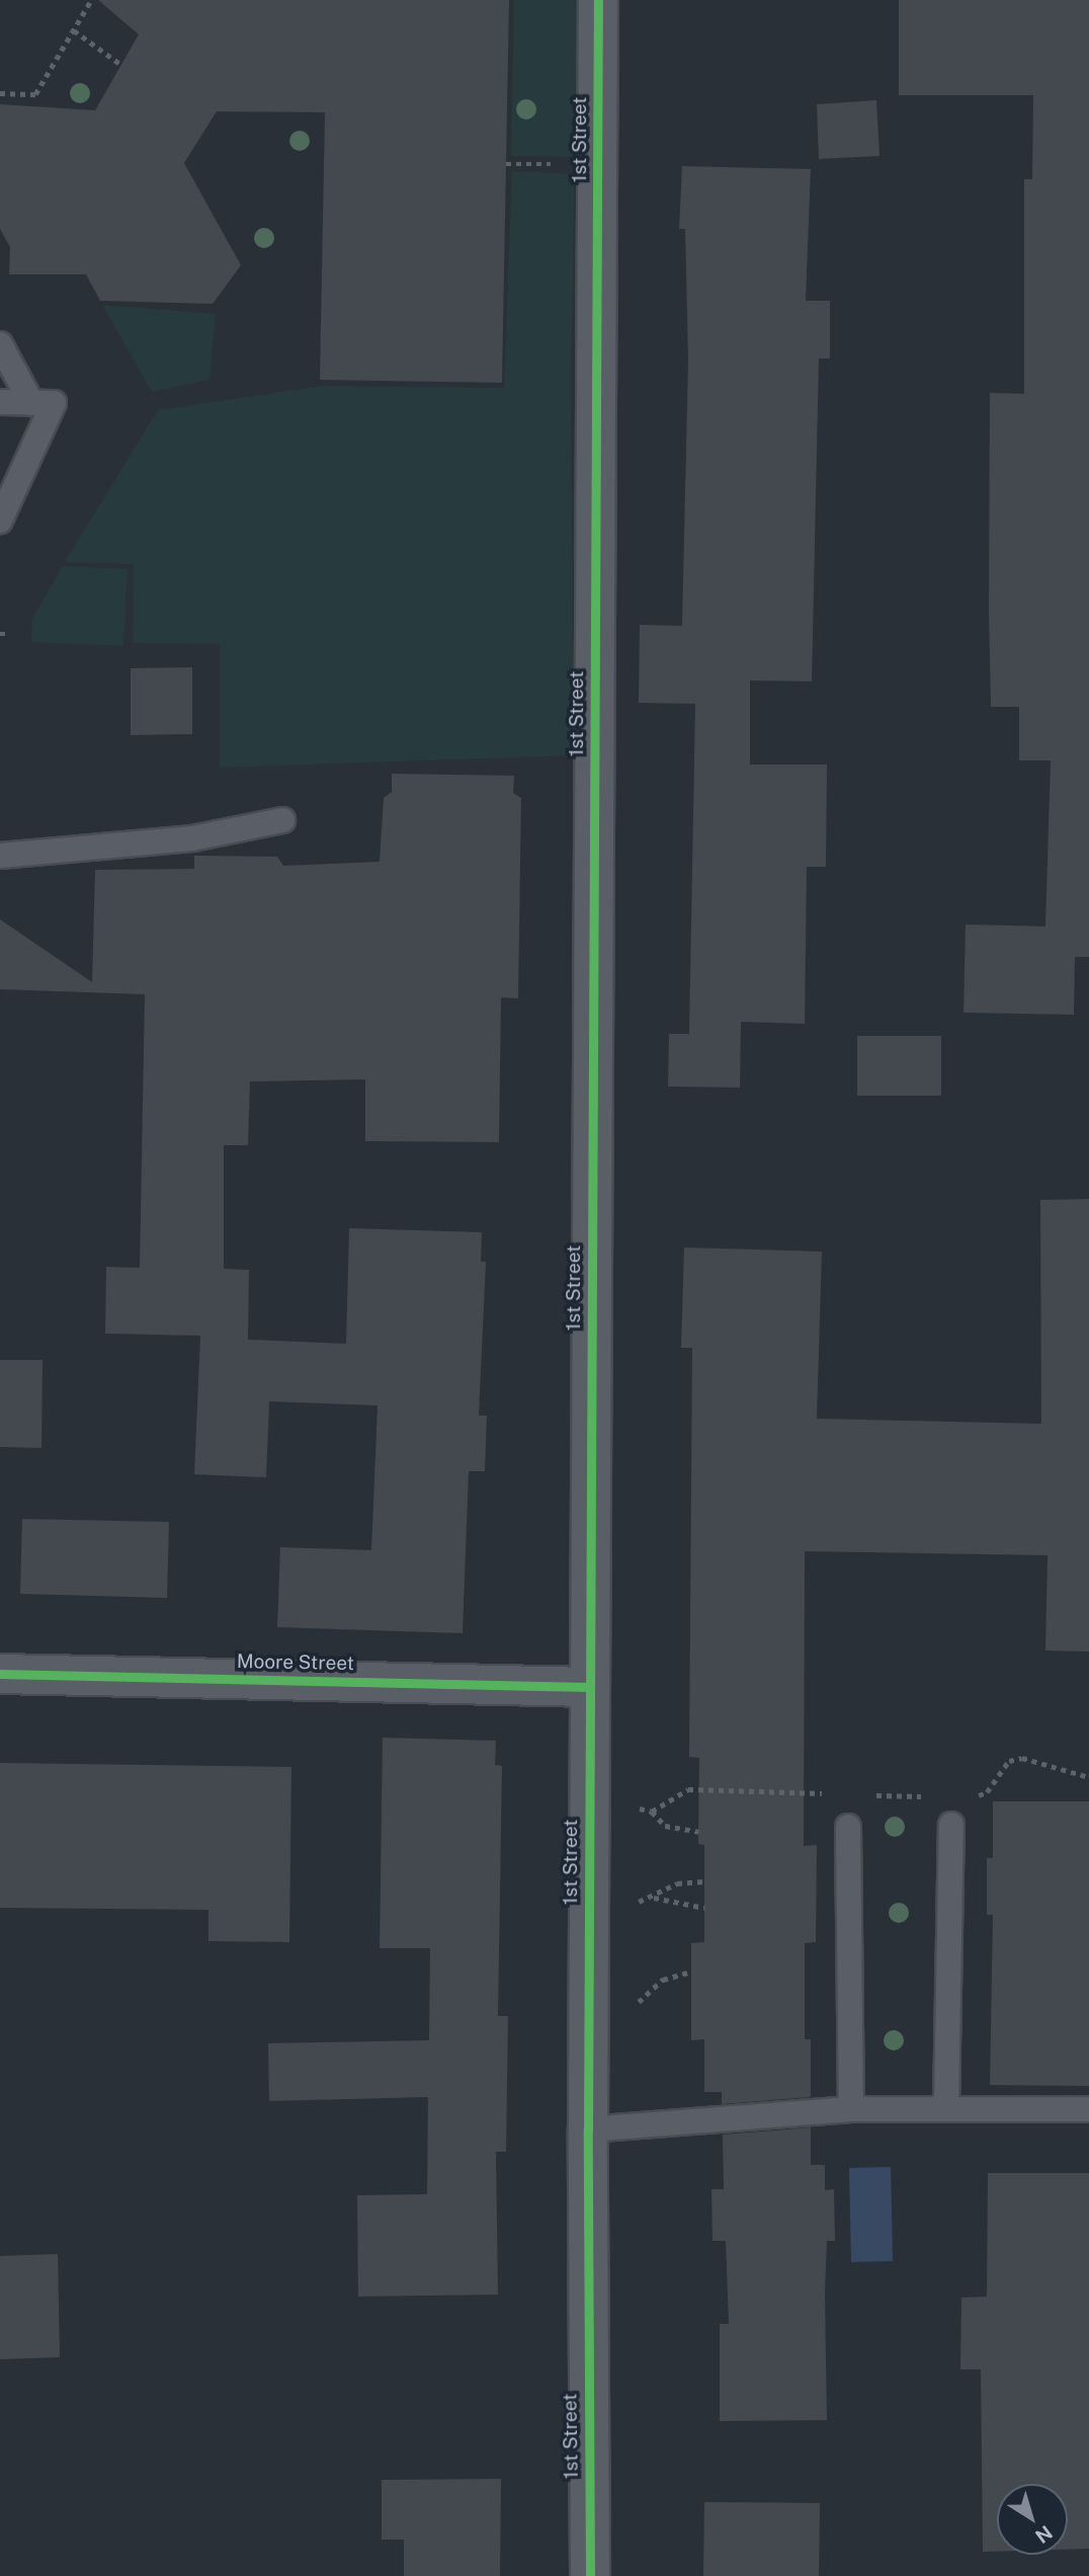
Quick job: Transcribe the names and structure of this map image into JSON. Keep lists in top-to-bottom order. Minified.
{"streets":{"street":["1st Street","Moore Street"]},"crossings":[["1st Street","Moore Street"]],"north":"bottom right"}
